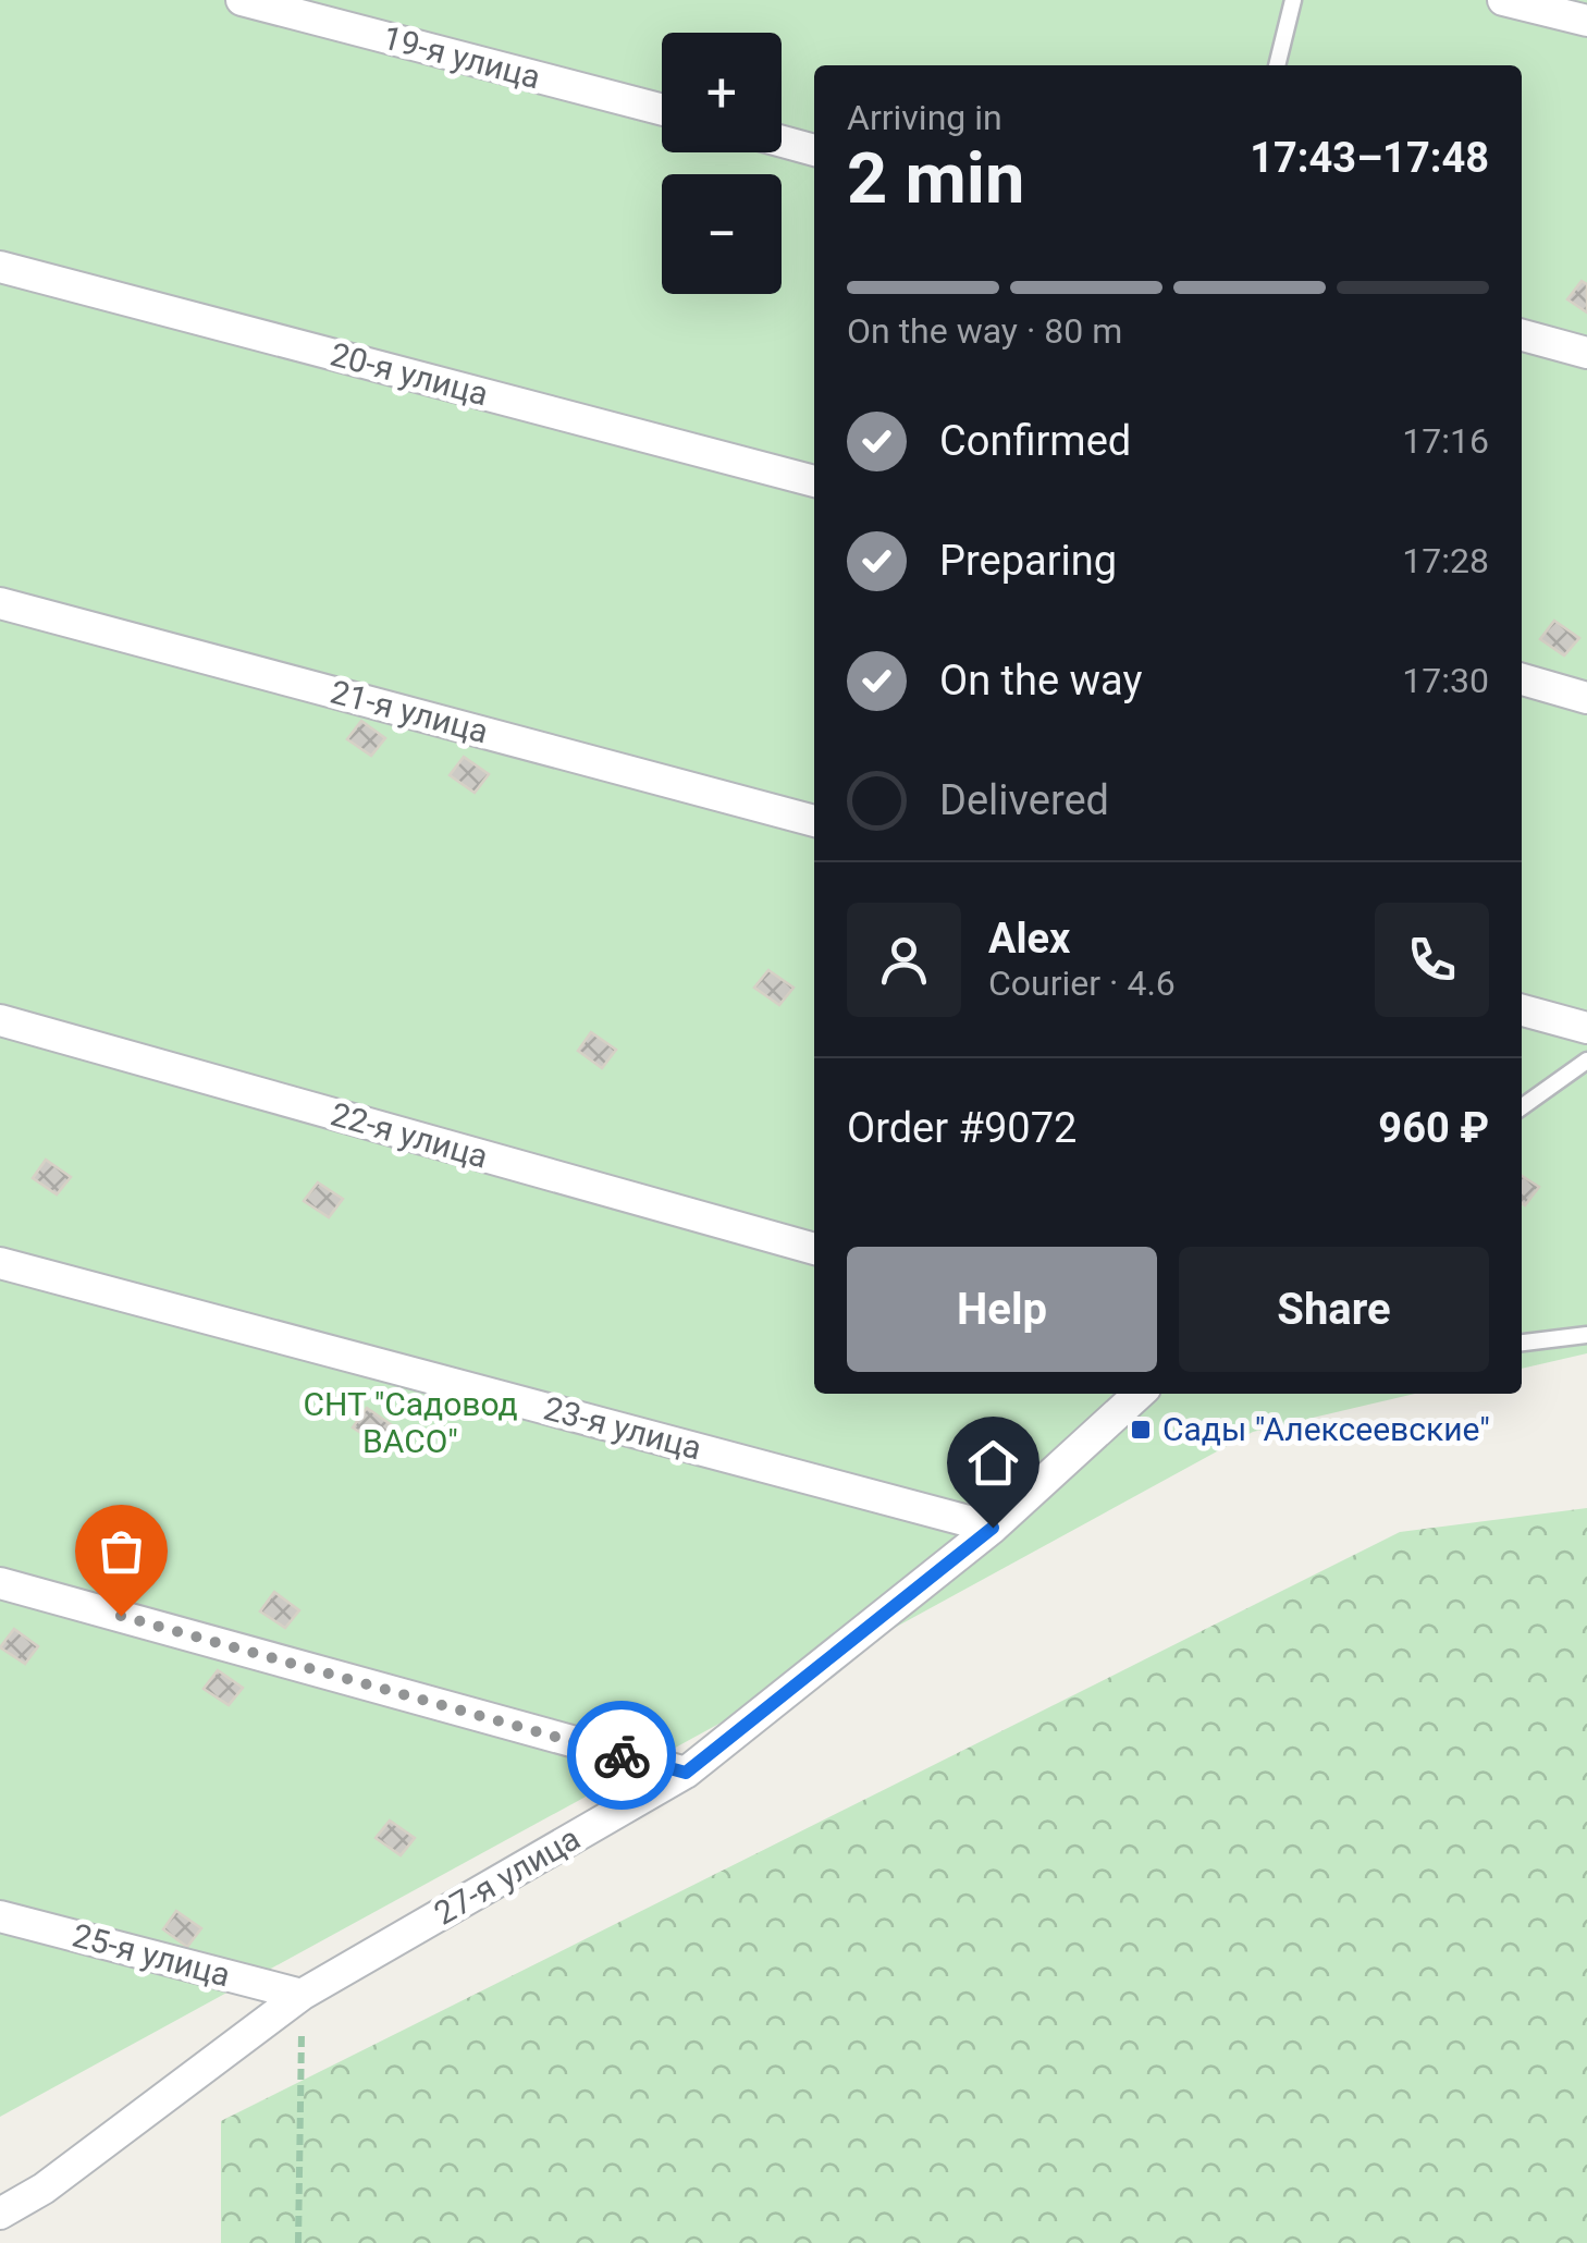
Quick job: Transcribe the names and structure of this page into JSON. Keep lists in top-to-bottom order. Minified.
{"streets":{"street":["19-я улица","20-я улица","21-я улица","22-я улица","23-я улица","27-я улица","25-я улица"]},"crossings":[["23-я улица","27-я улица"],["27-я улица","25-я улица"]],"parks":["СНТ \"Садовод ВАСО\""],"places":{"transit":["Сады \"Алексеевские\""]},"page":{"map_buttons":["+","−"],"heading":["2 min","Arriving in","17:43–17:48"],"panel":["Alex","Courier · 4.6","Order #9072","960 ₽"],"bar":"On the way · 80 m","list":[["Confirmed","17:16"],["Preparing","17:28"],["On the way","17:30"],"Delivered"],"buttons":["Help","Share"]}}
